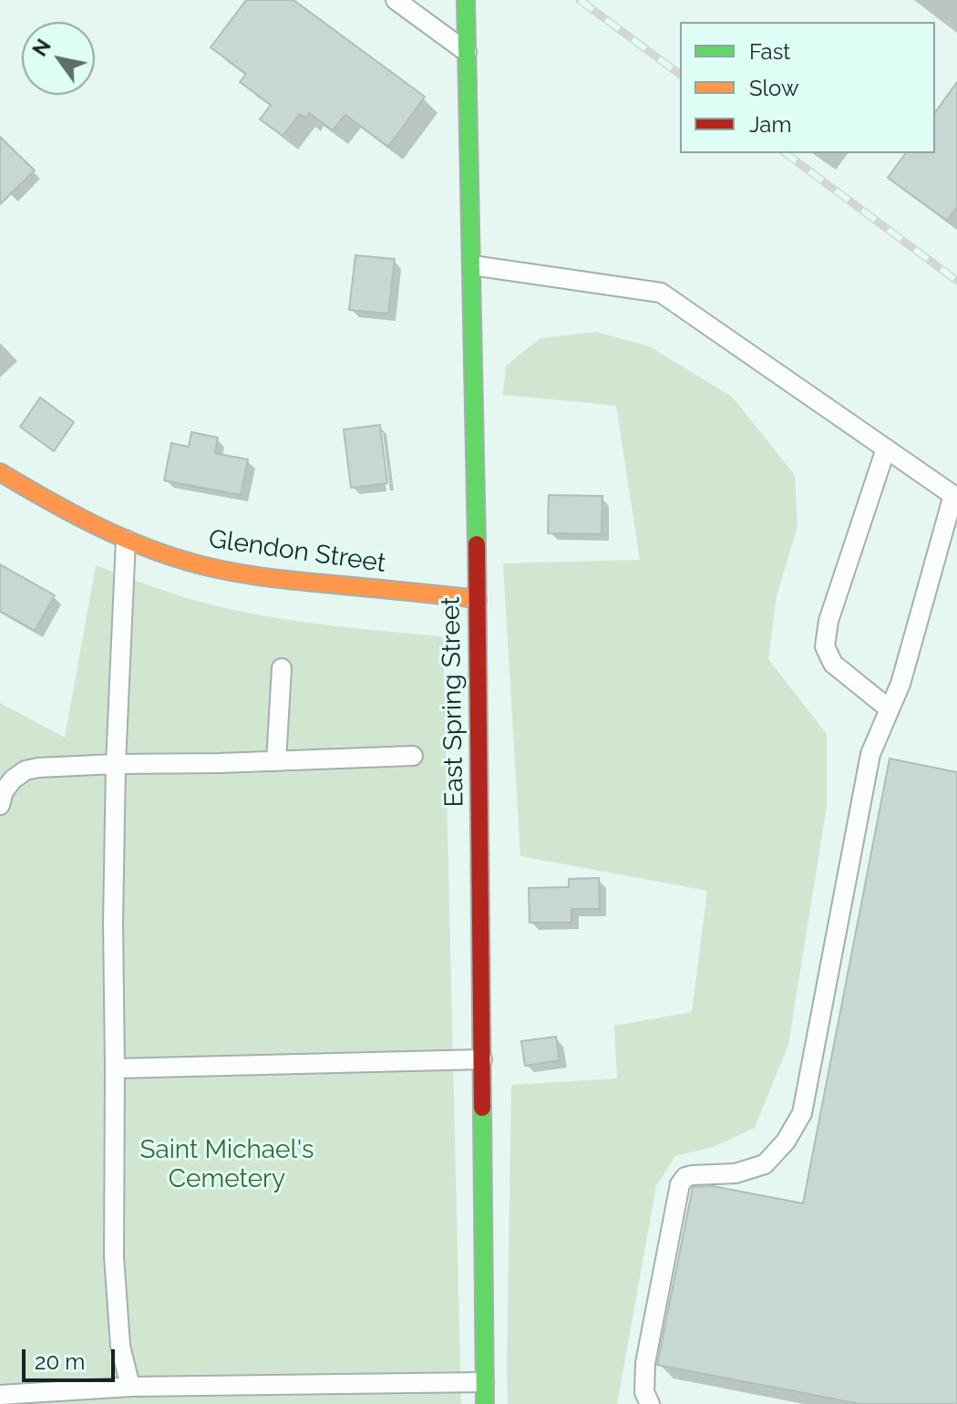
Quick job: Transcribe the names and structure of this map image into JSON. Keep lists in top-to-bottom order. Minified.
{"streets":{"main road":["Glendon Street","East Spring Street"]},"crossings":[["Glendon Street","East Spring Street"]],"parks":["Saint Michael's Cemetery"],"legend":["Fast","Slow","Jam"],"scale_bar":"20 m","north":"top left"}
